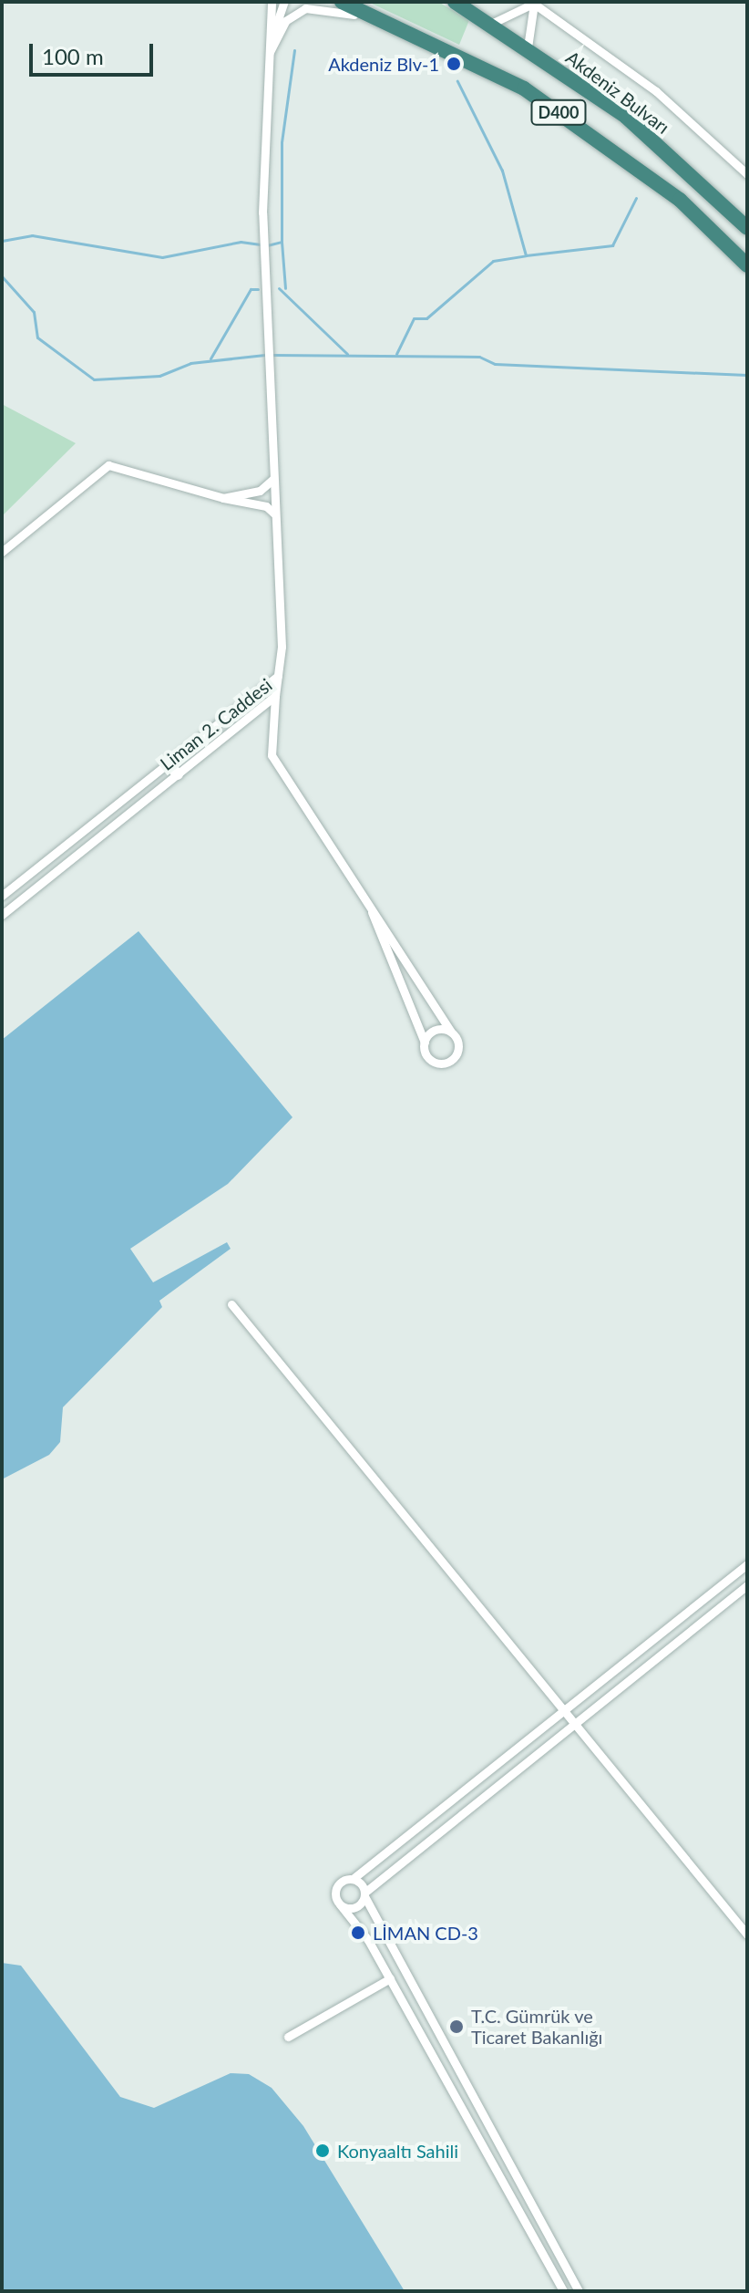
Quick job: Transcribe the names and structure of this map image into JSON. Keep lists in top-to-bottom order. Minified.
{"streets":{"highway":["Akdeniz Bulvarı","D400"],"street":["Liman 2. Caddesi"]},"places":["Akdeniz Blv-1","LİMAN CD-3","T.C. Gümrük ve Ticaret Bakanlığı","Konyaaltı Sahili"],"scale_bar":"100 m"}
